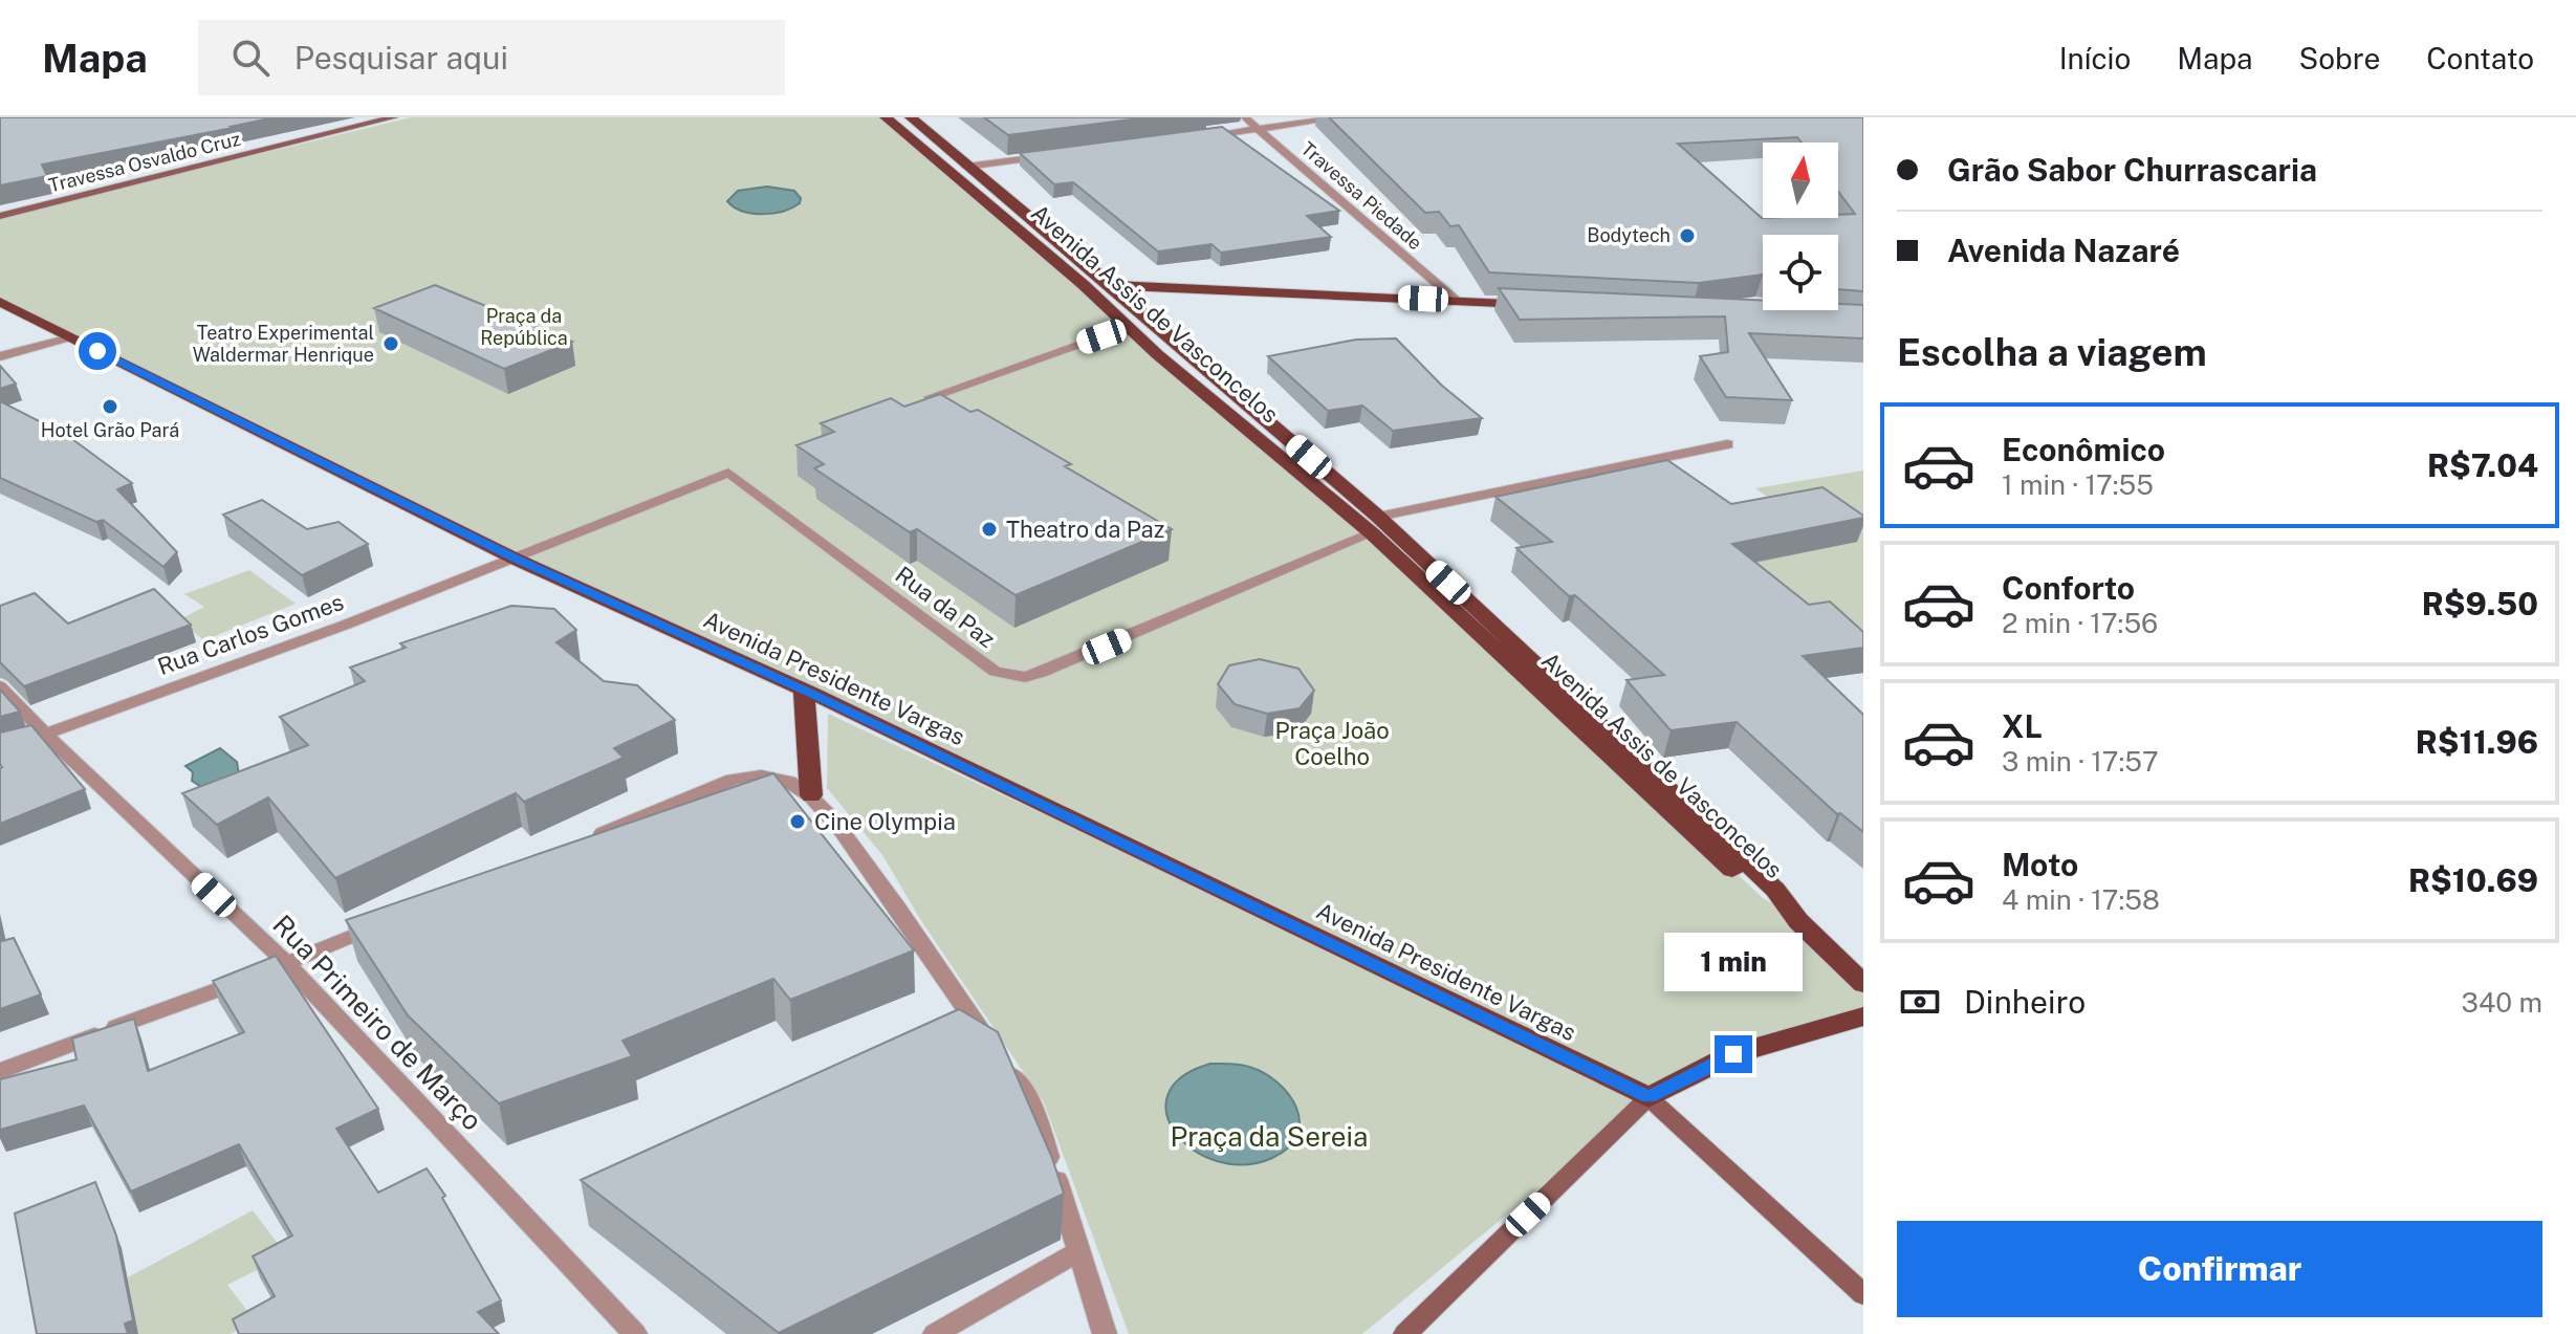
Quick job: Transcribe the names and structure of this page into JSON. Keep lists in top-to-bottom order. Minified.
{"streets":{"main road":["Travessa Osvaldo Cruz","Avenida Assis de Vasconcelos","Avenida Presidente Vargas"],"street":["Travessa Piedade","Rua da Paz","Rua Carlos Gomes","Rua Primeiro de Março"]},"crossings":[["Avenida Assis de Vasconcelos","Rua da Paz"],["Rua da Paz","Rua Carlos Gomes"],["Rua da Paz","Avenida Presidente Vargas"],["Rua Carlos Gomes","Avenida Presidente Vargas"],["Rua Carlos Gomes","Rua Primeiro de Março"]],"parks":["Praça da República","Praça João Coelho","Praça da Sereia"],"places":["Bodytech","Teatro Experimental Waldermar Henrique","Hotel Grão Pará","Theatro da Paz","Cine Olympia"],"north":"top","page":{"header":"Mapa","search":"Pesquisar aqui","nav":["Início","Mapa","Sobre","Contato"],"banner":["Grão Sabor Churrascaria","Avenida Nazaré"],"heading":"Escolha a viagem","list":[{"name":"Econômico","note":"1 min · 17:55","value":"R$7.04"},{"name":"Conforto","note":"2 min · 17:56","value":"R$9.50"},{"name":"XL","note":"3 min · 17:57","value":"R$11.96"},{"name":"Moto","note":"4 min · 17:58","value":"R$10.69"}],"bubble":"1 min","pay":["Dinheiro","340 m"],"buttons":"Confirmar"}}
